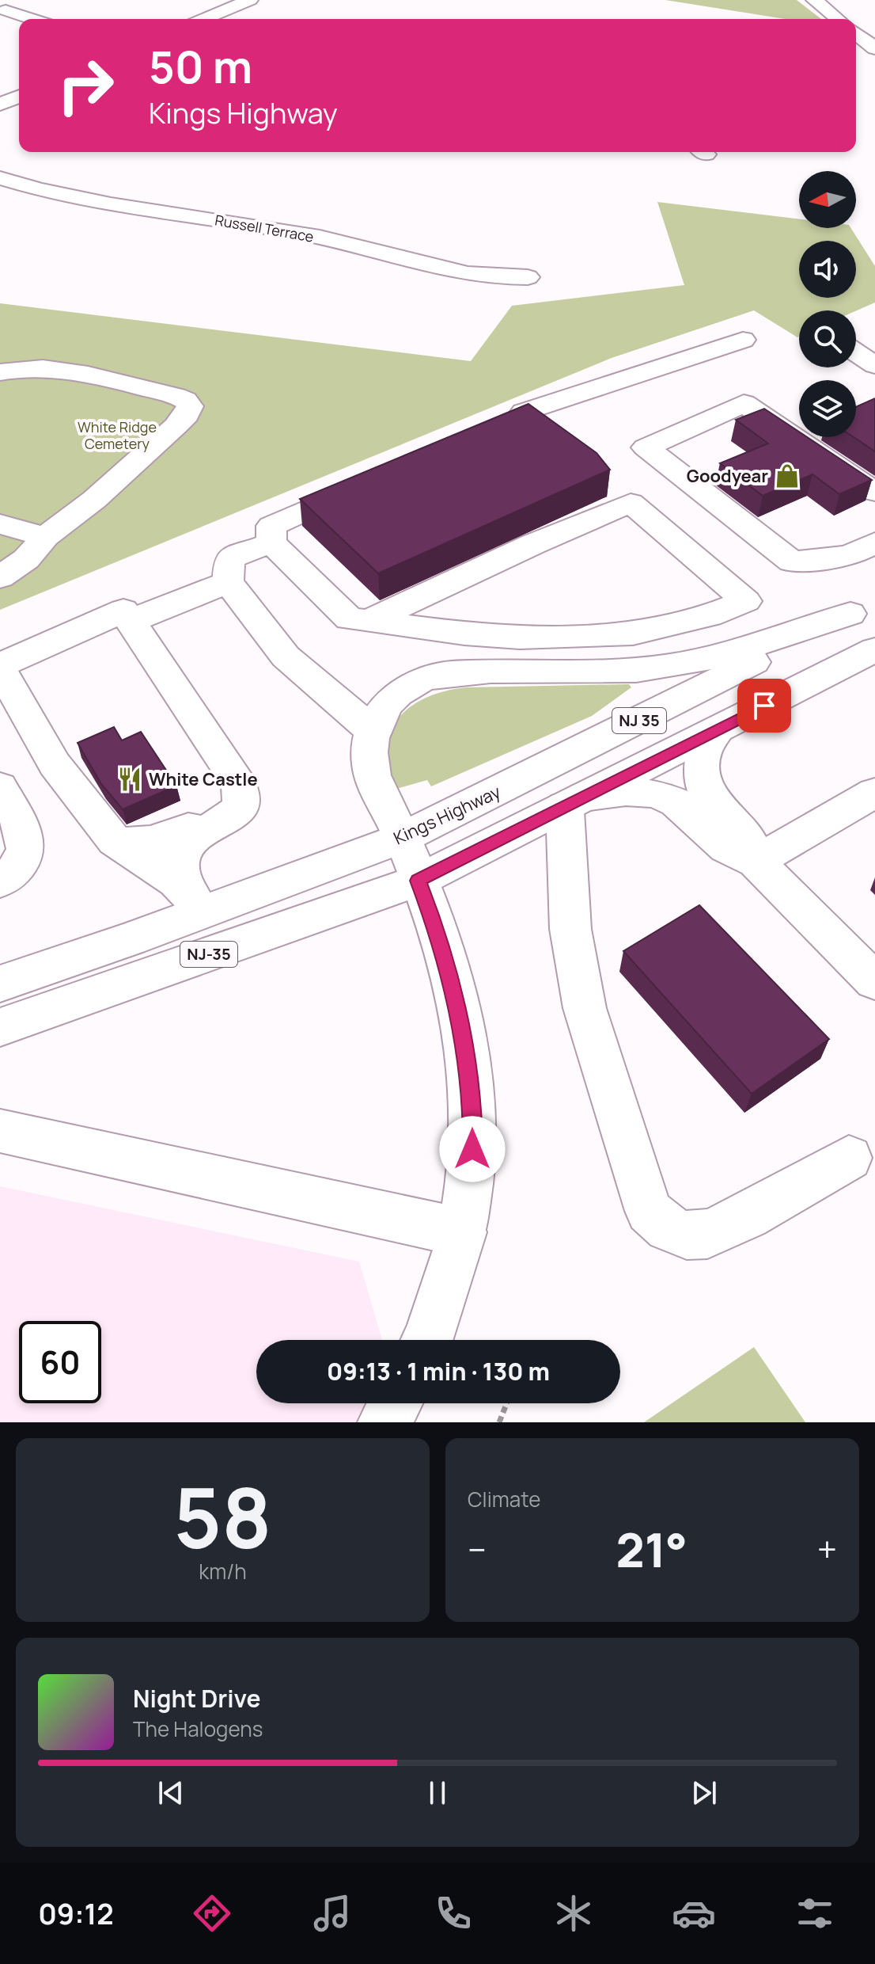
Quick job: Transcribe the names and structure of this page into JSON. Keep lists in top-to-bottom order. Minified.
{"streets":{"main road":["Russell Terrace","NJ 35","Kings Highway","NJ-35"]},"crossings":[["NJ 35","NJ-35"]],"parks":["White Ridge Cemetery"],"places":{"shop":["Goodyear"],"restaurant":["White Castle"]},"north":"left","page":{"turn":["50 m","Kings Highway"],"limit":"60","trip":"09:13 · 1 min · 130 m","tile":[["58","km/h"],"Climate"],"heat":["−","21°","+"],"song":["Night Drive","The Halogens"],"tabs":"09:12"}}
